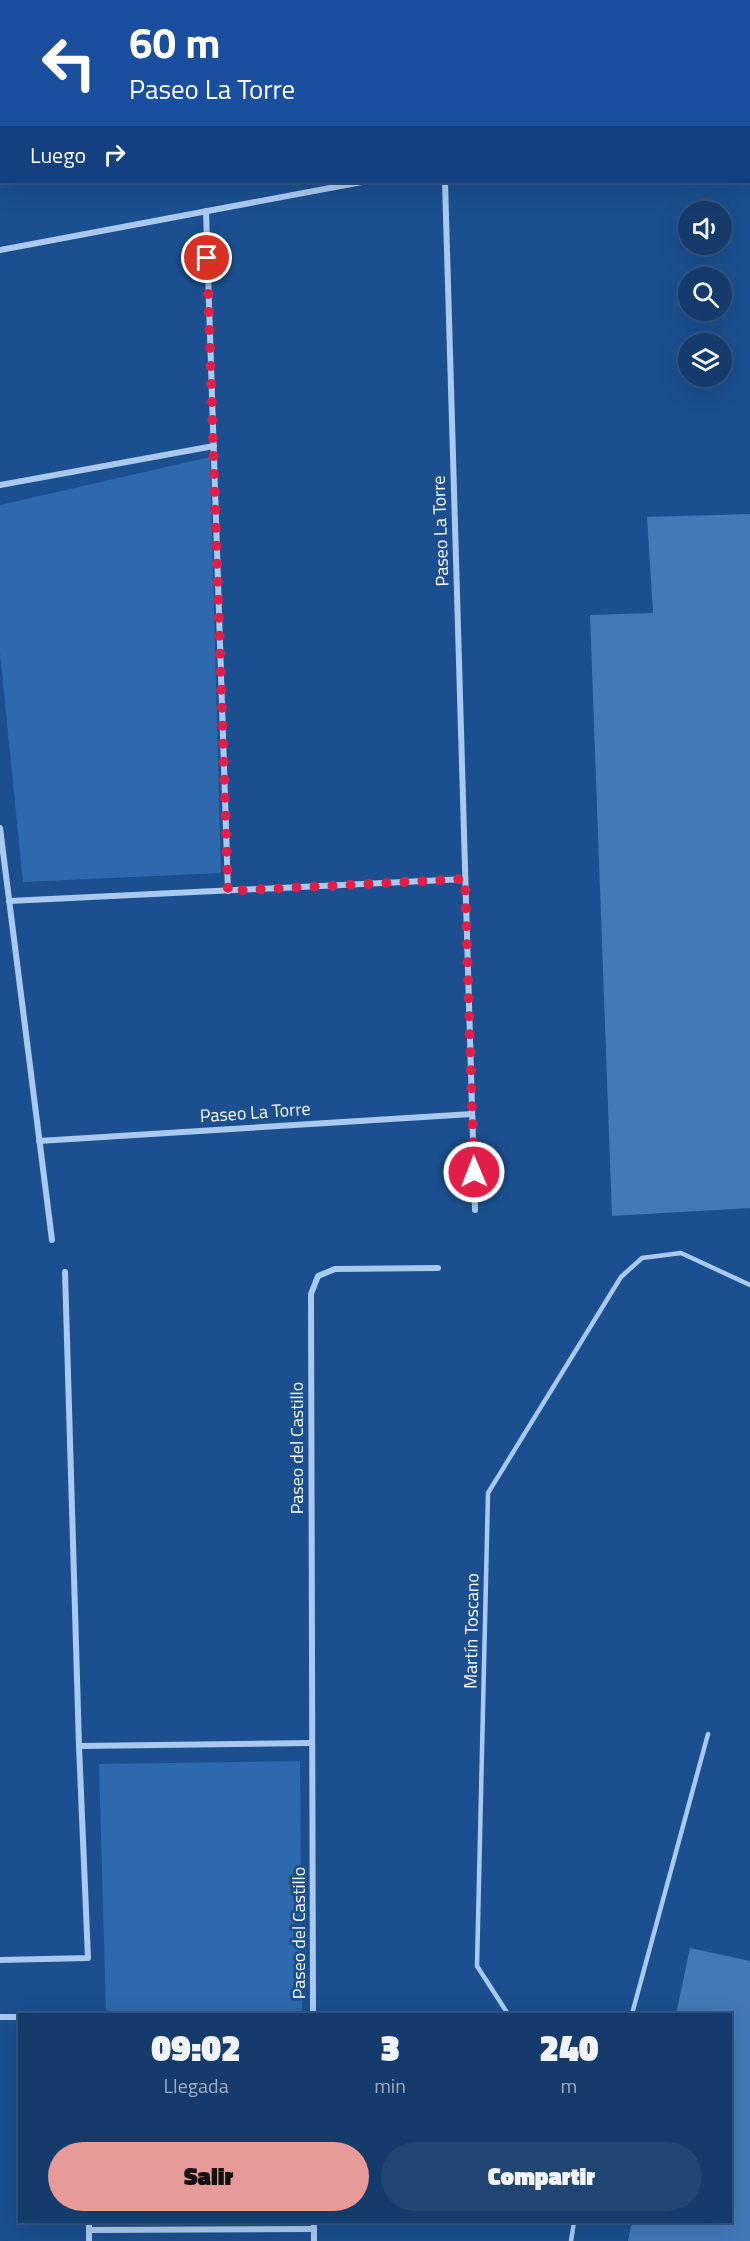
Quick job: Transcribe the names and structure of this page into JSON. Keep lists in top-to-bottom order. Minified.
{"streets":{"street":["Paseo La Torre","Paseo del Castillo"],"lane":["Martín Toscano"]},"page":{"turn":["60 m","Paseo La Torre"],"then":"Luego","eta":["09:02","Llegada","3","min","240","m"],"buttons":["Salir","Compartir"]}}
